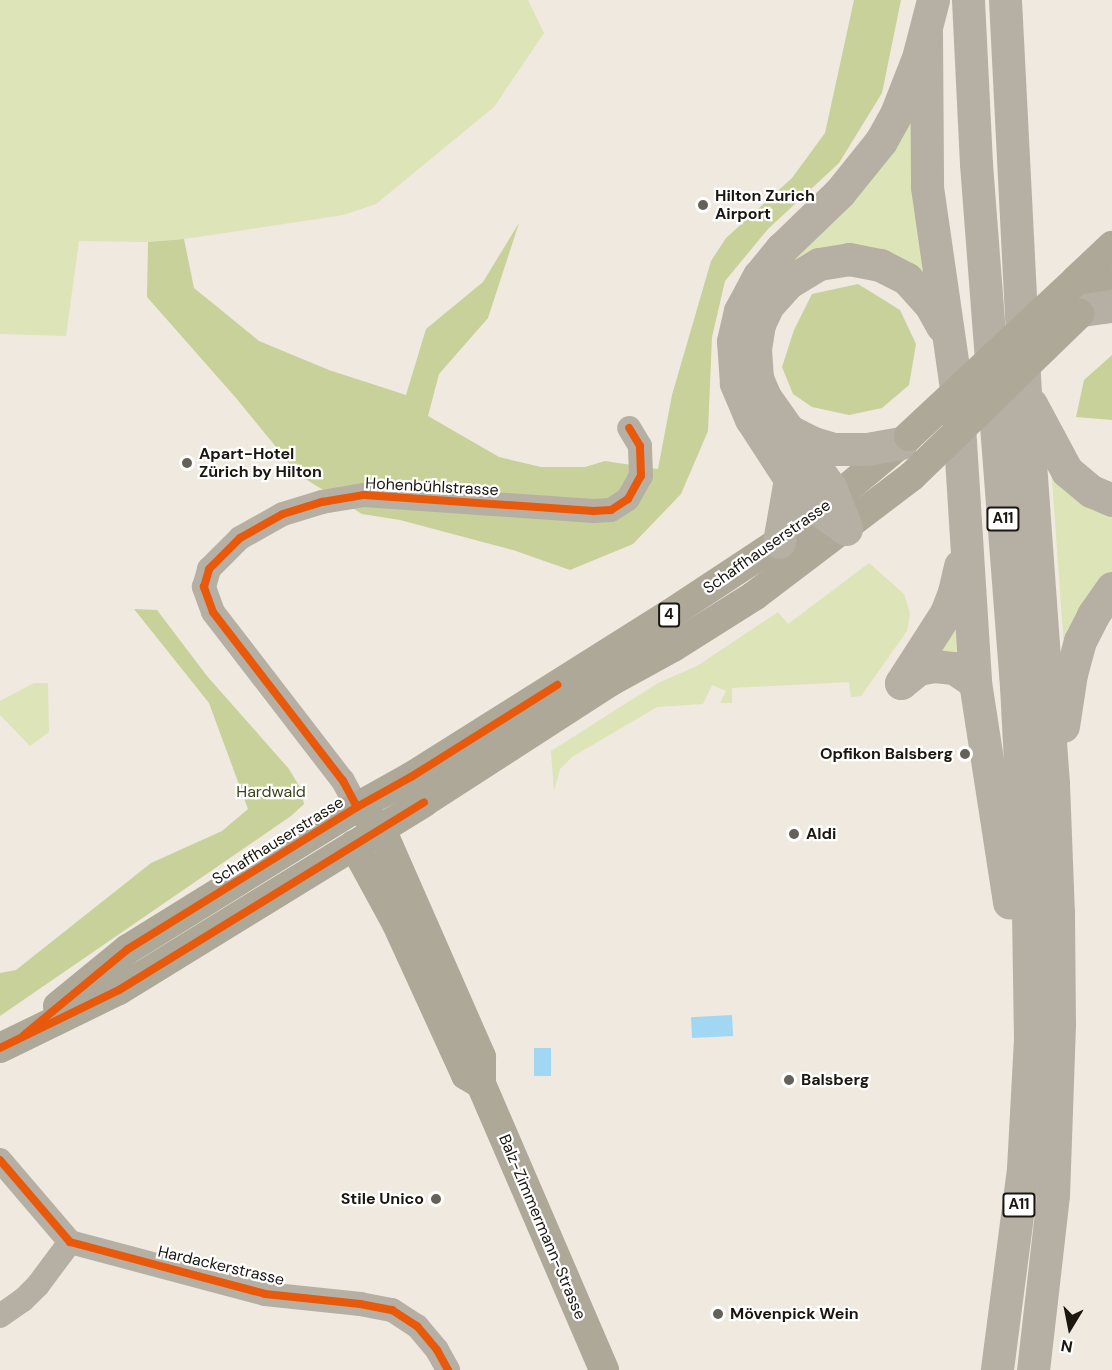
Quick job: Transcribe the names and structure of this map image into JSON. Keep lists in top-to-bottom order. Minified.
{"streets":{"highway":["A11"],"main road":["Schaffhauserstrasse","4","Balz-Zimmermann-Strasse"],"street":["Hohenbühlstrasse","Hardackerstrasse"]},"crossings":[["Hohenbühlstrasse","Schaffhauserstrasse"],["Schaffhauserstrasse","Balz-Zimmermann-Strasse"]],"parks":["Hardwald"],"places":["Hilton Zurich Airport","Apart-Hotel Zürich by Hilton","Opfikon Balsberg","Aldi","Balsberg","Stile Unico","Mövenpick Wein"],"north":"bottom"}
